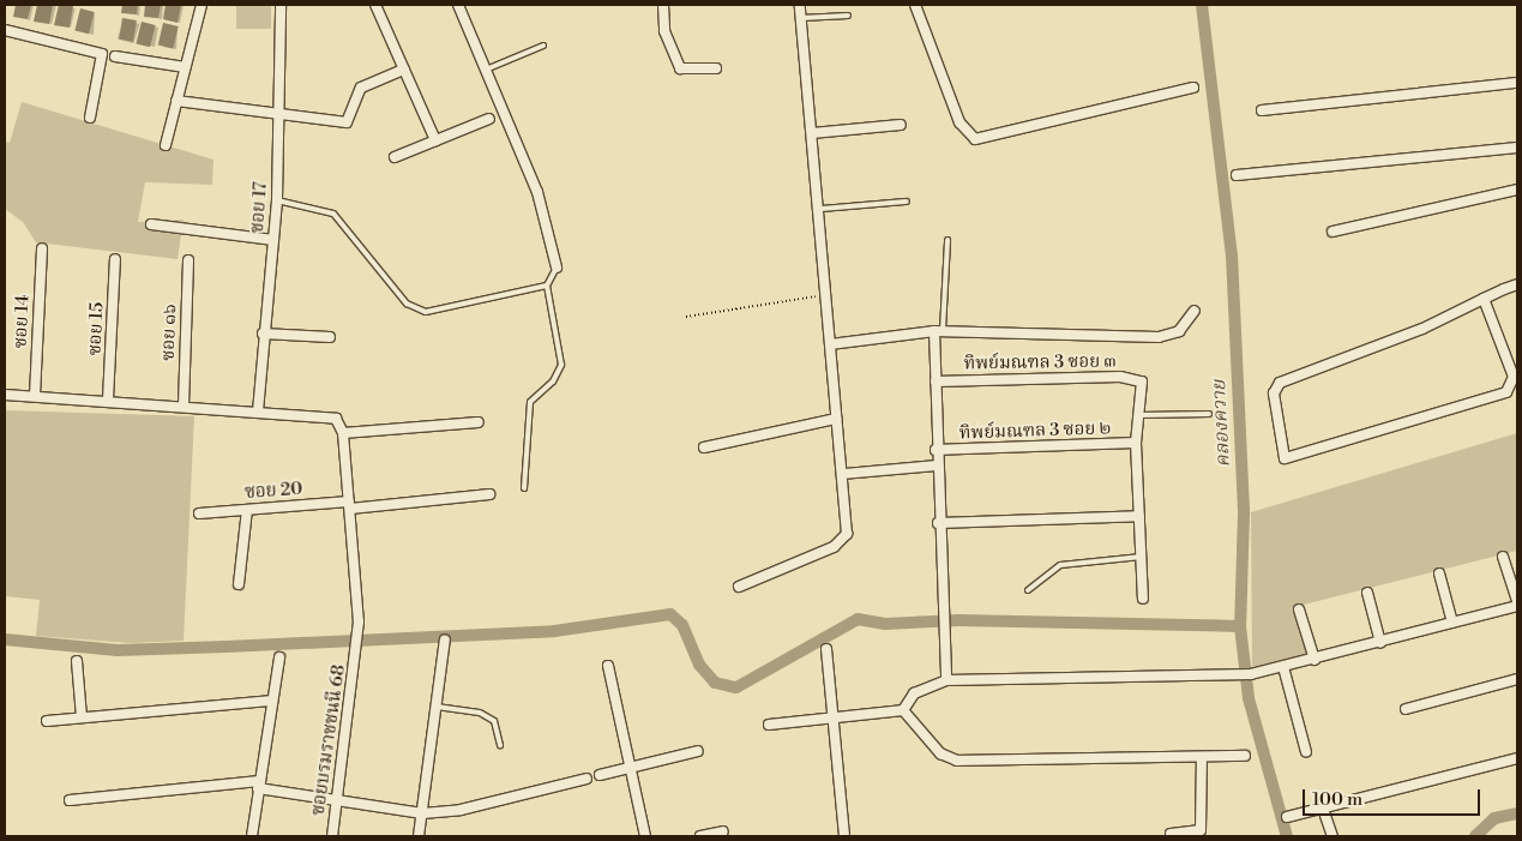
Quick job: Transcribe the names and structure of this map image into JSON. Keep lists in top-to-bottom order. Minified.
{"streets":{"street":["ซอย 17","ซอย 14","ซอย 15","ซอย ๑๖","ทิพย์มณฑล 3 ซอย ๓","ทิพย์มณฑล 3 ซอย ๒","ซอย 20","ซอยบรมราชชนนี 68"]},"crossings":[["ทิพย์มณฑล 3 ซอย ๓","ทิพย์มณฑล 3 ซอย ๒"],["ซอย 20","ซอยบรมราชชนนี 68"]],"water":["คลองควาย"],"scale_bar":"100 m"}
